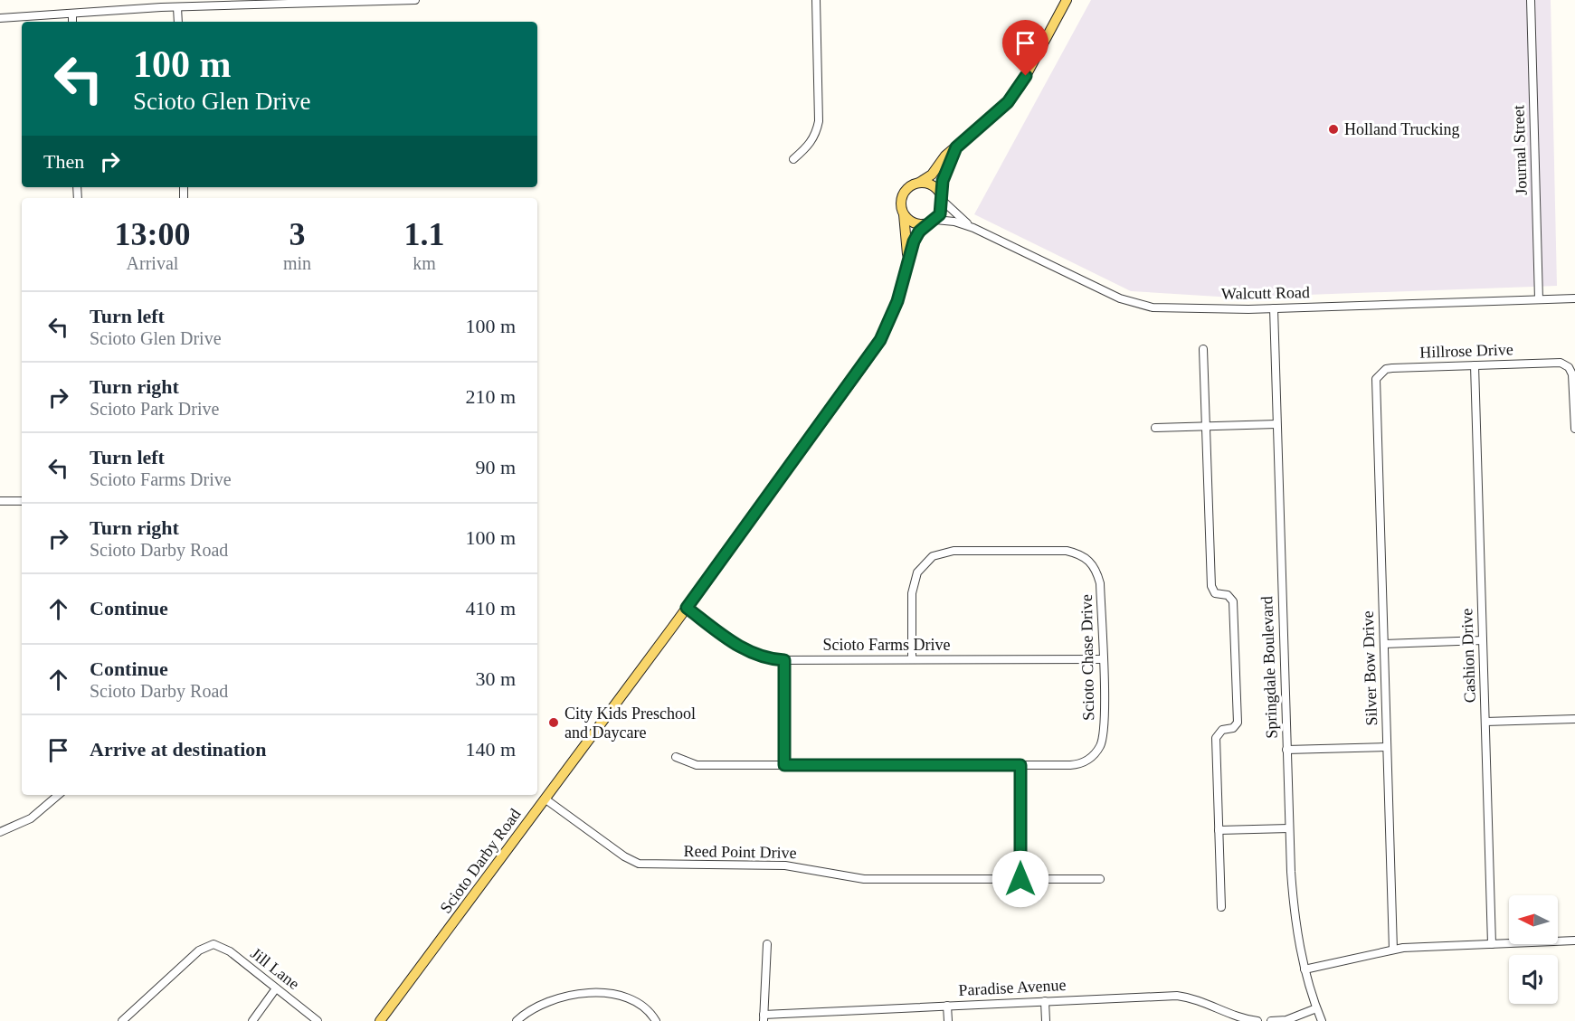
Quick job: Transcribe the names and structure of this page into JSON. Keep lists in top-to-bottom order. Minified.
{"streets":{"main road":["Scioto Darby Road"],"street":["Journal Street","Walcutt Road","Hillrose Drive","Scioto Farms Drive","Cashion Drive","Scioto Chase Drive","Springdale Boulevard","Silver Bow Drive","Reed Point Drive","Jill Lane","Paradise Avenue"]},"crossings":[["Journal Street","Walcutt Road"],["Walcutt Road","Springdale Boulevard"],["Walcutt Road","Scioto Darby Road"],["Hillrose Drive","Cashion Drive"],["Hillrose Drive","Silver Bow Drive"],["Scioto Farms Drive","Scioto Chase Drive"],["Scioto Farms Drive","Scioto Darby Road"],["Reed Point Drive","Scioto Darby Road"]],"places":["Holland Trucking","City Kids Preschool and Daycare"],"north":"left","page":{"turn":["100 m","Scioto Glen Drive"],"then":"Then","eta":["13:00","Arrival","3","min","1.1","km"],"list":[{"name":"Turn left","note":"Scioto Glen Drive","value":"100 m"},{"name":"Turn right","note":"Scioto Park Drive","value":"210 m"},{"name":"Turn left","note":"Scioto Farms Drive","value":"90 m"},{"name":"Turn right","note":"Scioto Darby Road","value":"100 m"},{"name":"Continue","value":"410 m"},{"name":"Continue","note":"Scioto Darby Road","value":"30 m"},{"name":"Arrive at destination","value":"140 m"}]}}
